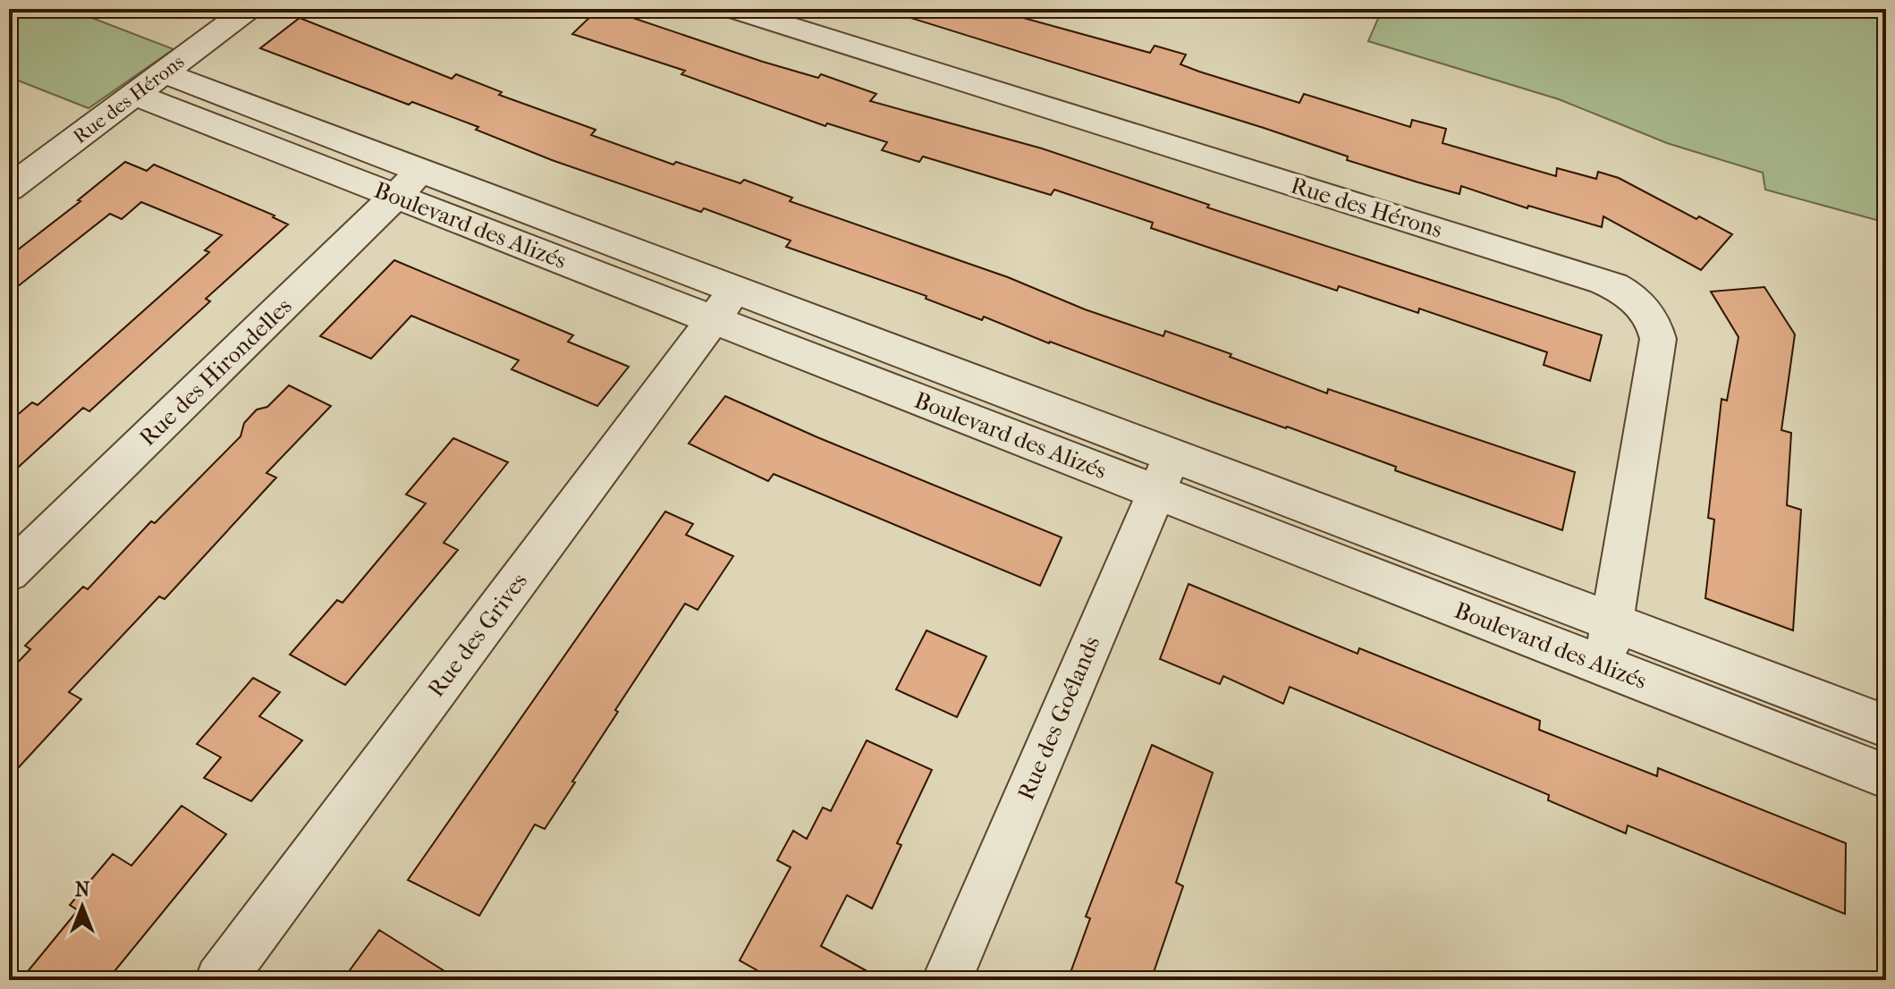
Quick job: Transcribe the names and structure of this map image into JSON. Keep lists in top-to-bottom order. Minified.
{"streets":{"street":["Rue des Hérons","Boulevard des Alizés","Rue des Hirondelles","Rue des Grives","Rue des Goélands"]},"crossings":[["Rue des Hérons","Boulevard des Alizés"],["Boulevard des Alizés","Rue des Hirondelles"],["Boulevard des Alizés","Rue des Grives"],["Boulevard des Alizés","Rue des Goélands"]],"north":"top"}
